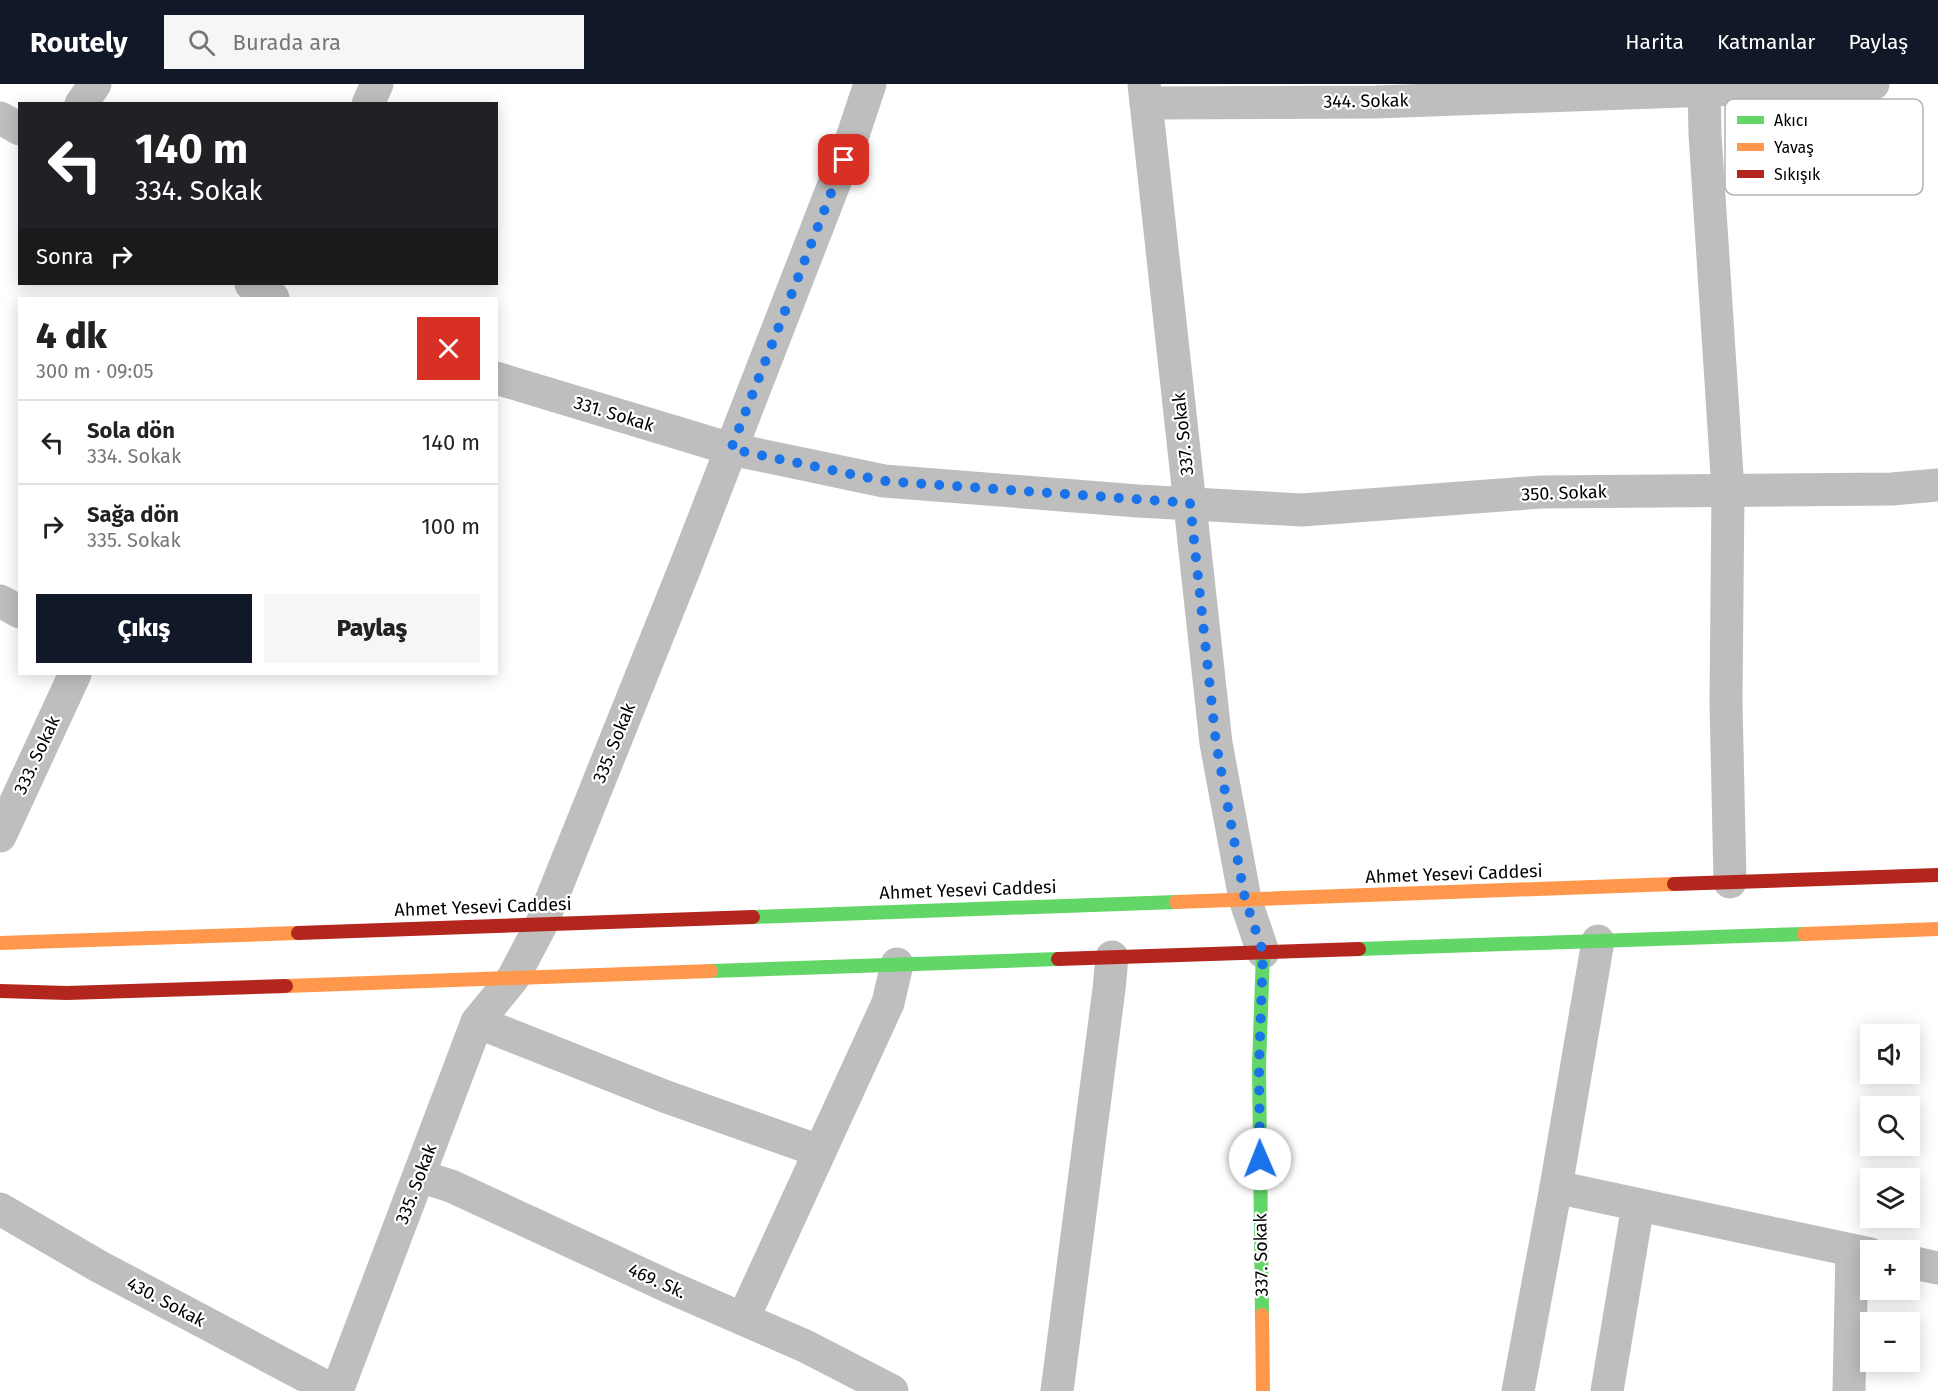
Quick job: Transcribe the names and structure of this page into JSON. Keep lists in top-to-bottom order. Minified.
{"streets":{"street":["344. Sokak","331. Sokak","337. Sokak","350. Sokak","335. Sokak","333. Sokak","Ahmet Yesevi Caddesi","469. Sk.","430. Sokak"]},"crossings":[["344. Sokak","337. Sokak"],["331. Sokak","337. Sokak"],["331. Sokak","350. Sokak"],["331. Sokak","335. Sokak"],["337. Sokak","350. Sokak"],["337. Sokak","Ahmet Yesevi Caddesi"],["335. Sokak","Ahmet Yesevi Caddesi"],["335. Sokak","469. Sk."],["335. Sokak","430. Sokak"]],"legend":["Akıcı","Yavaş","Sıkışık"],"page":{"header":"Routely","search":"Burada ara","nav":["Harita","Katmanlar","Paylaş"],"turn":["140 m","334. Sokak"],"then":"Sonra","heading":["4 dk","300 m · 09:05"],"list":[{"name":"Sola dön","note":"334. Sokak","value":"140 m"},{"name":"Sağa dön","note":"335. Sokak","value":"100 m"}],"buttons":["Çıkış","Paylaş"],"map_buttons":["+","−"]}}
